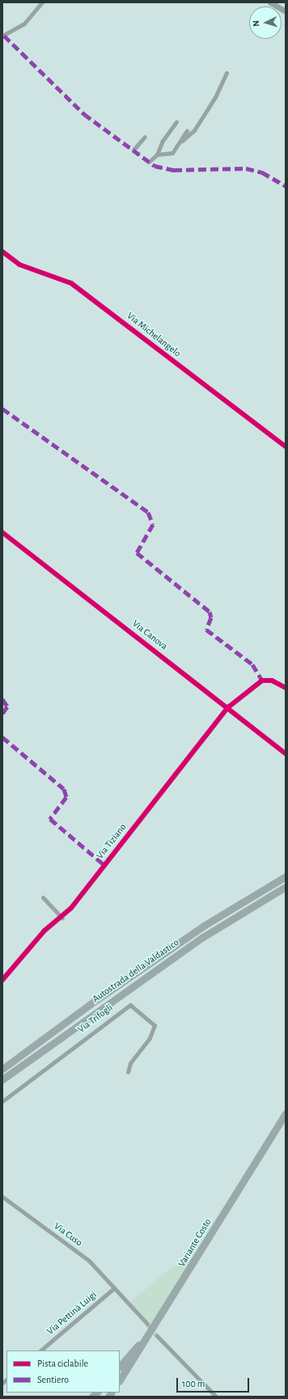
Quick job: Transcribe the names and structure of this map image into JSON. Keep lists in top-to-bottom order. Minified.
{"streets":{"highway":["Autostrada della Valdastico","Variante Costo"],"street":["Via Michelangelo","Via Canova","Via Tiziano","Via Trifogli","Via Cuso","Via Pettinà Luigi"]},"crossings":[["Via Canova","Via Tiziano"],["Via Cuso","Via Pettinà Luigi"]],"legend":["Pista ciclabile","Sentiero"],"scale_bar":"100 m","north":"left"}
